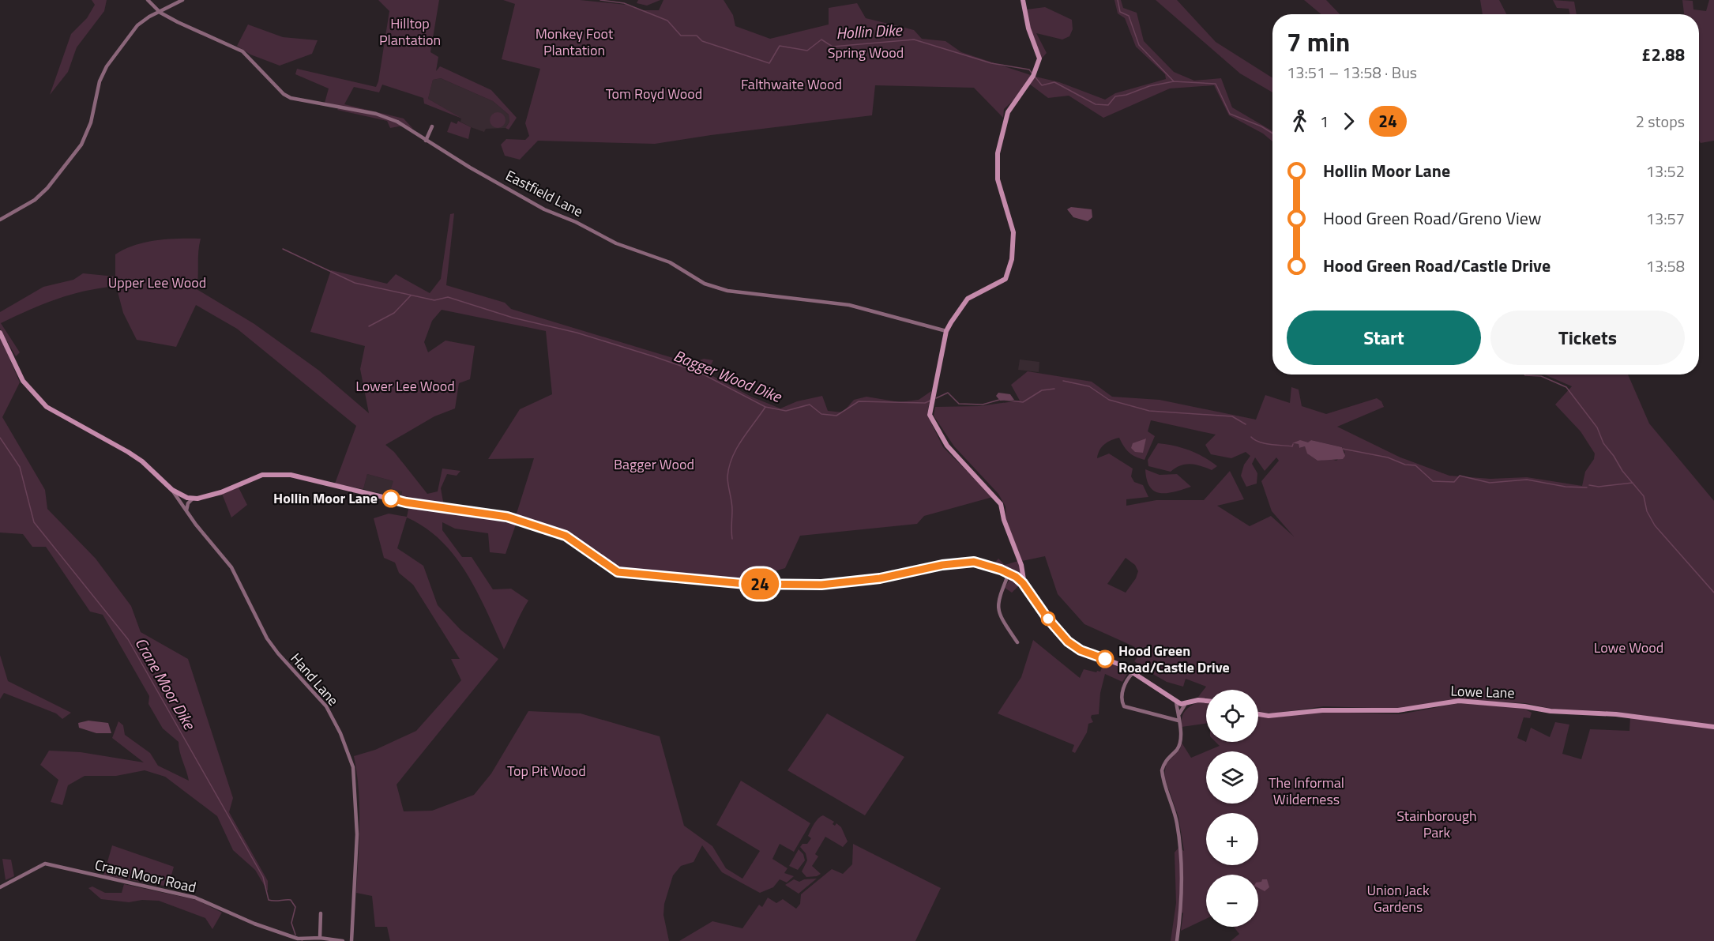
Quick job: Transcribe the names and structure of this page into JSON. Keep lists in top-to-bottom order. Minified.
{"streets":{"street":["Eastfield Lane","Hand Lane","Lowe Lane","Crane Moor Road"]},"water":["Hollin Dike","Bagger Wood Dike","Crane Moor Dike"],"parks":["Hilltop Plantation","Monkey Foot Plantation","Spring Wood","Falthwaite Wood","Tom Royd Wood","Upper Lee Wood","Lower Lee Wood","Bagger Wood","Lowe Wood","Top Pit Wood","The Informal Wilderness","Stainborough Park","Union Jack Gardens"],"places":["Hollin Moor Lane","Hood Green Road/Castle Drive"],"lines":["bus line 24"],"page":{"on_map":"24","heading":["7 min","13:51 – 13:58 · Bus","£2.88"],"legs":["1","24","2 stops"],"list":[{"name":"Hollin Moor Lane","value":"13:52"},{"name":"Hood Green Road/Greno View","value":"13:57"},{"name":"Hood Green Road/Castle Drive","value":"13:58"}],"buttons":["Start","Tickets"],"map_buttons":["+","−"]}}
